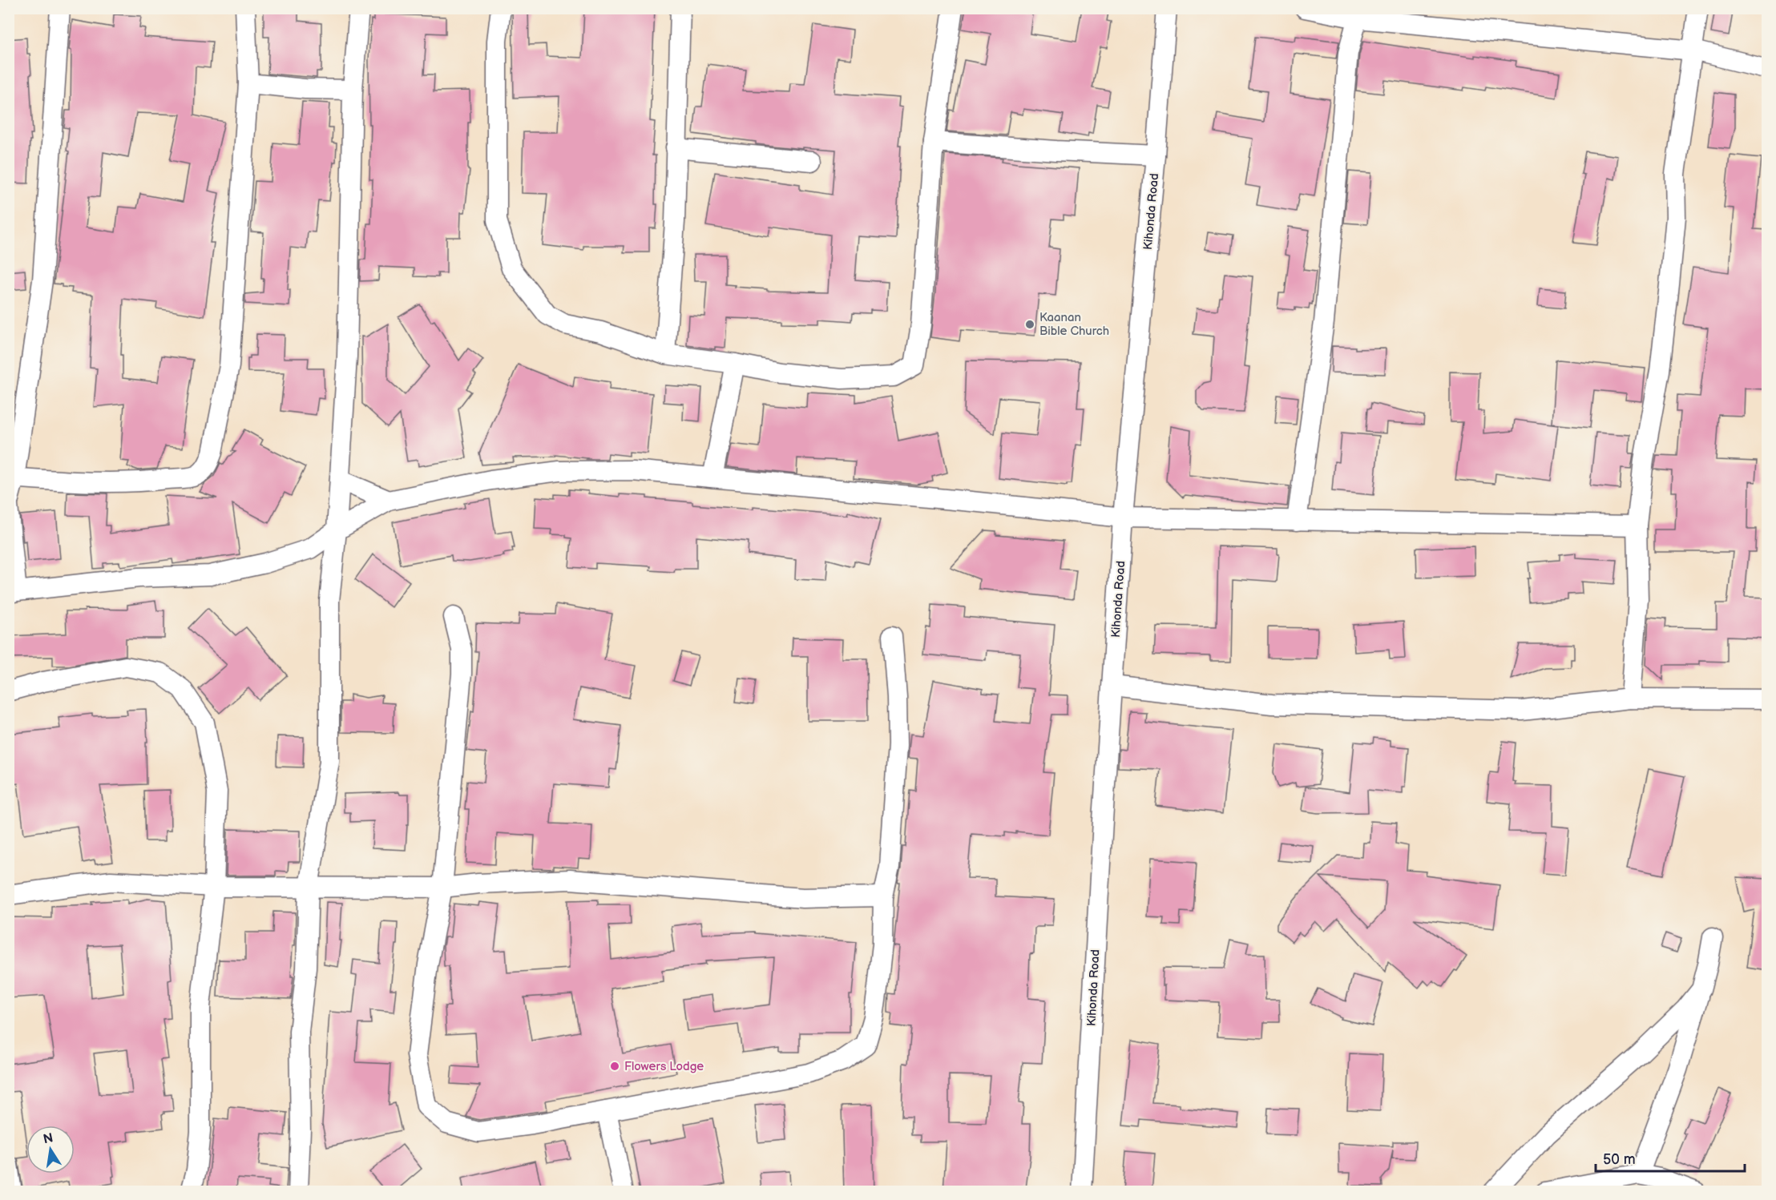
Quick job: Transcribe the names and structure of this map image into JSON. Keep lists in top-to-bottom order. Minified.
{"streets":{"street":["Kihonda Road"]},"places":["Kaanan Bible Church","Flowers Lodge"],"scale_bar":"50 m","north":"top"}
